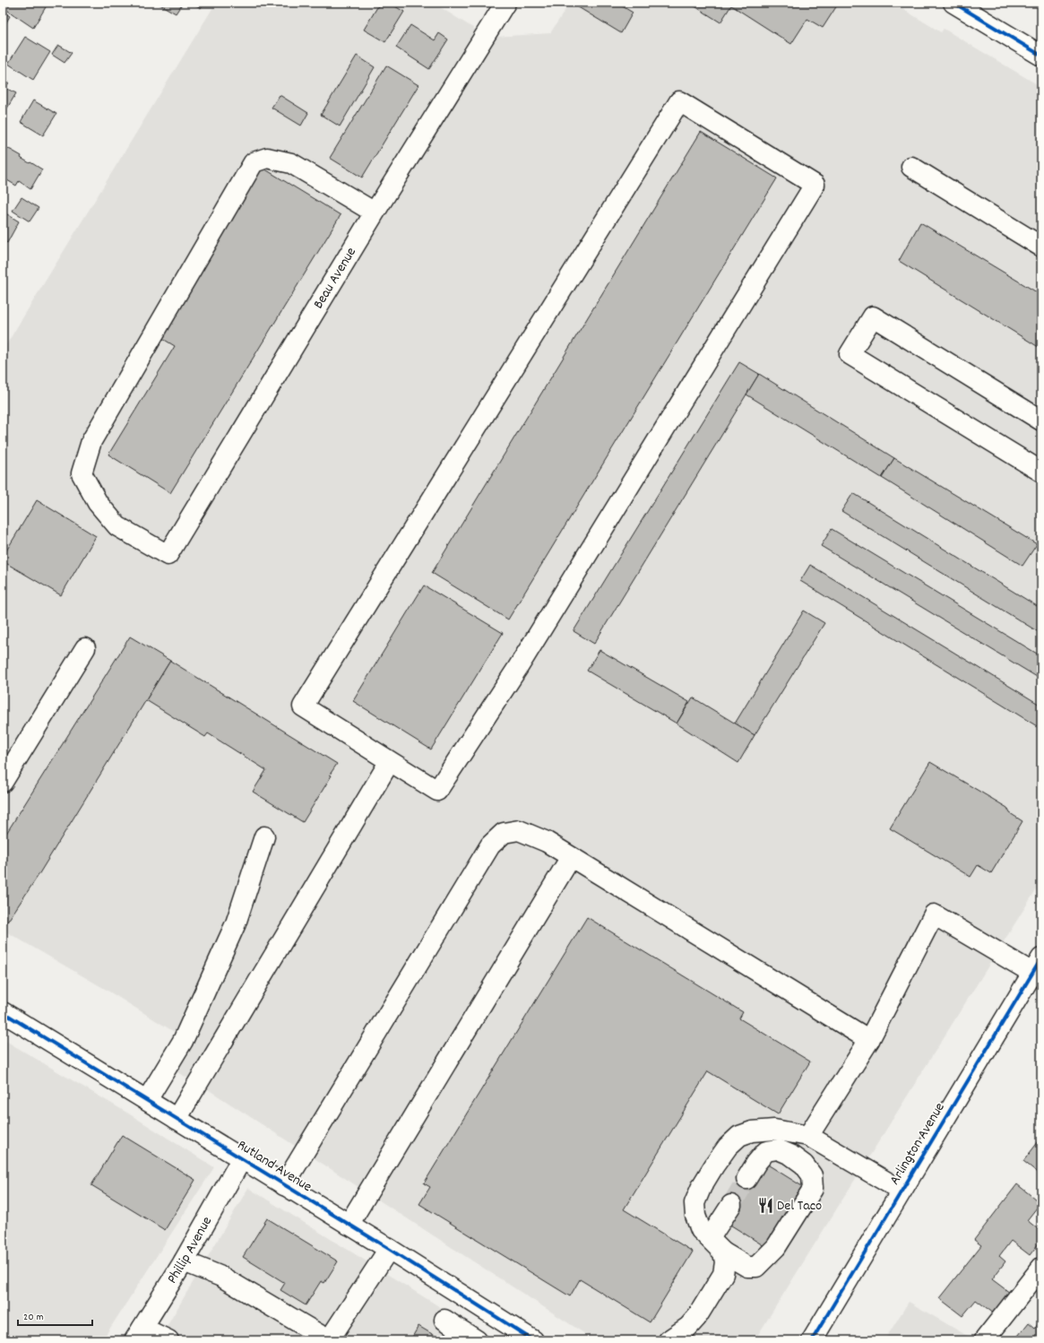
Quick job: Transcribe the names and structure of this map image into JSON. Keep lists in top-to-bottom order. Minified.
{"streets":{"street":["Beau Avenue","Arlington Avenue","Rutland Avenue","Phillip Avenue"]},"crossings":[["Rutland Avenue","Phillip Avenue"]],"places":{"restaurant":["Del Taco"]},"scale_bar":"20 m"}
